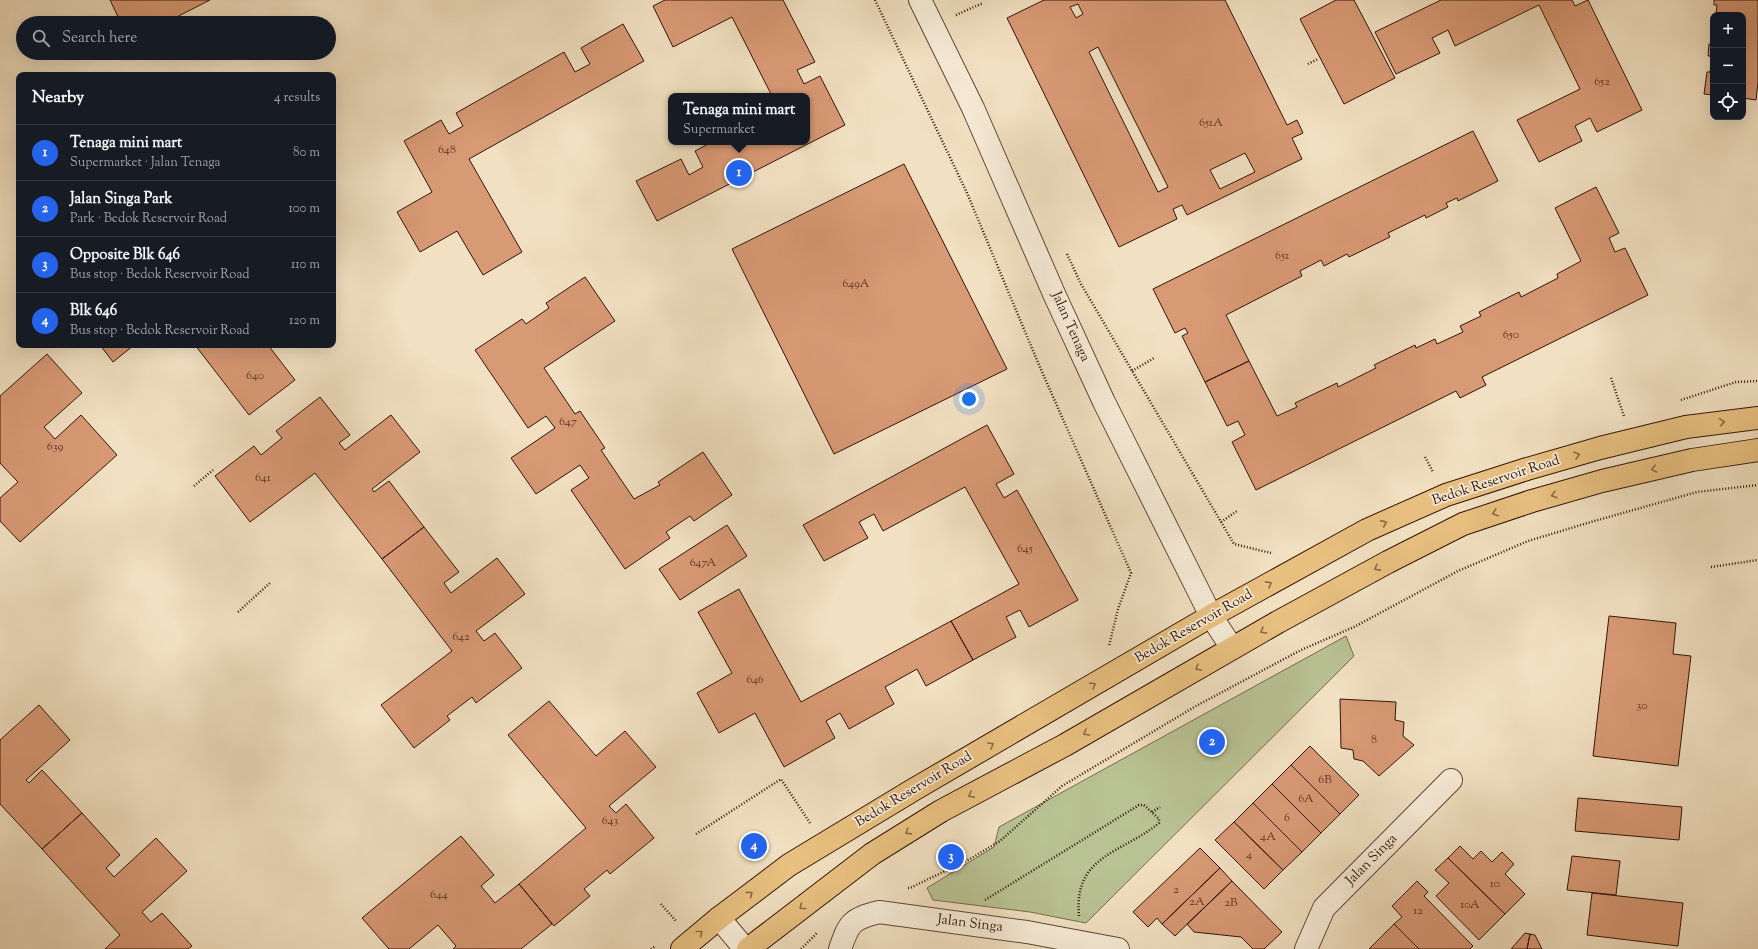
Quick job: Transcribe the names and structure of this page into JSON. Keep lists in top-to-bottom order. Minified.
{"streets":{"main road":["Bedok Reservoir Road"],"street":["Jalan Tenaga","Jalan Singa"]},"crossings":[["Jalan Tenaga","Bedok Reservoir Road"]],"house_numbers":["652","651A","648","651","649A","650","640","647","639","641","645","647A","642","646","30","8","6B","6A","6","643","4A","4","10","2","644","2A","2B","10A","12"],"page":{"map_buttons":["+","−"],"search":"Search here","heading":["Nearby","4 results"],"popup":["Tenaga mini mart","Supermarket"],"list":[{"mark":"1","name":"Tenaga mini mart","note":"Supermarket · Jalan Tenaga","value":"80 m"},{"mark":"2","name":"Jalan Singa Park","note":"Park · Bedok Reservoir Road","value":"100 m"},{"mark":"3","name":"Opposite Blk 646","note":"Bus stop · Bedok Reservoir Road","value":"110 m"},{"mark":"4","name":"Blk 646","note":"Bus stop · Bedok Reservoir Road","value":"120 m"}],"pins":["1","2","4","3"]}}
